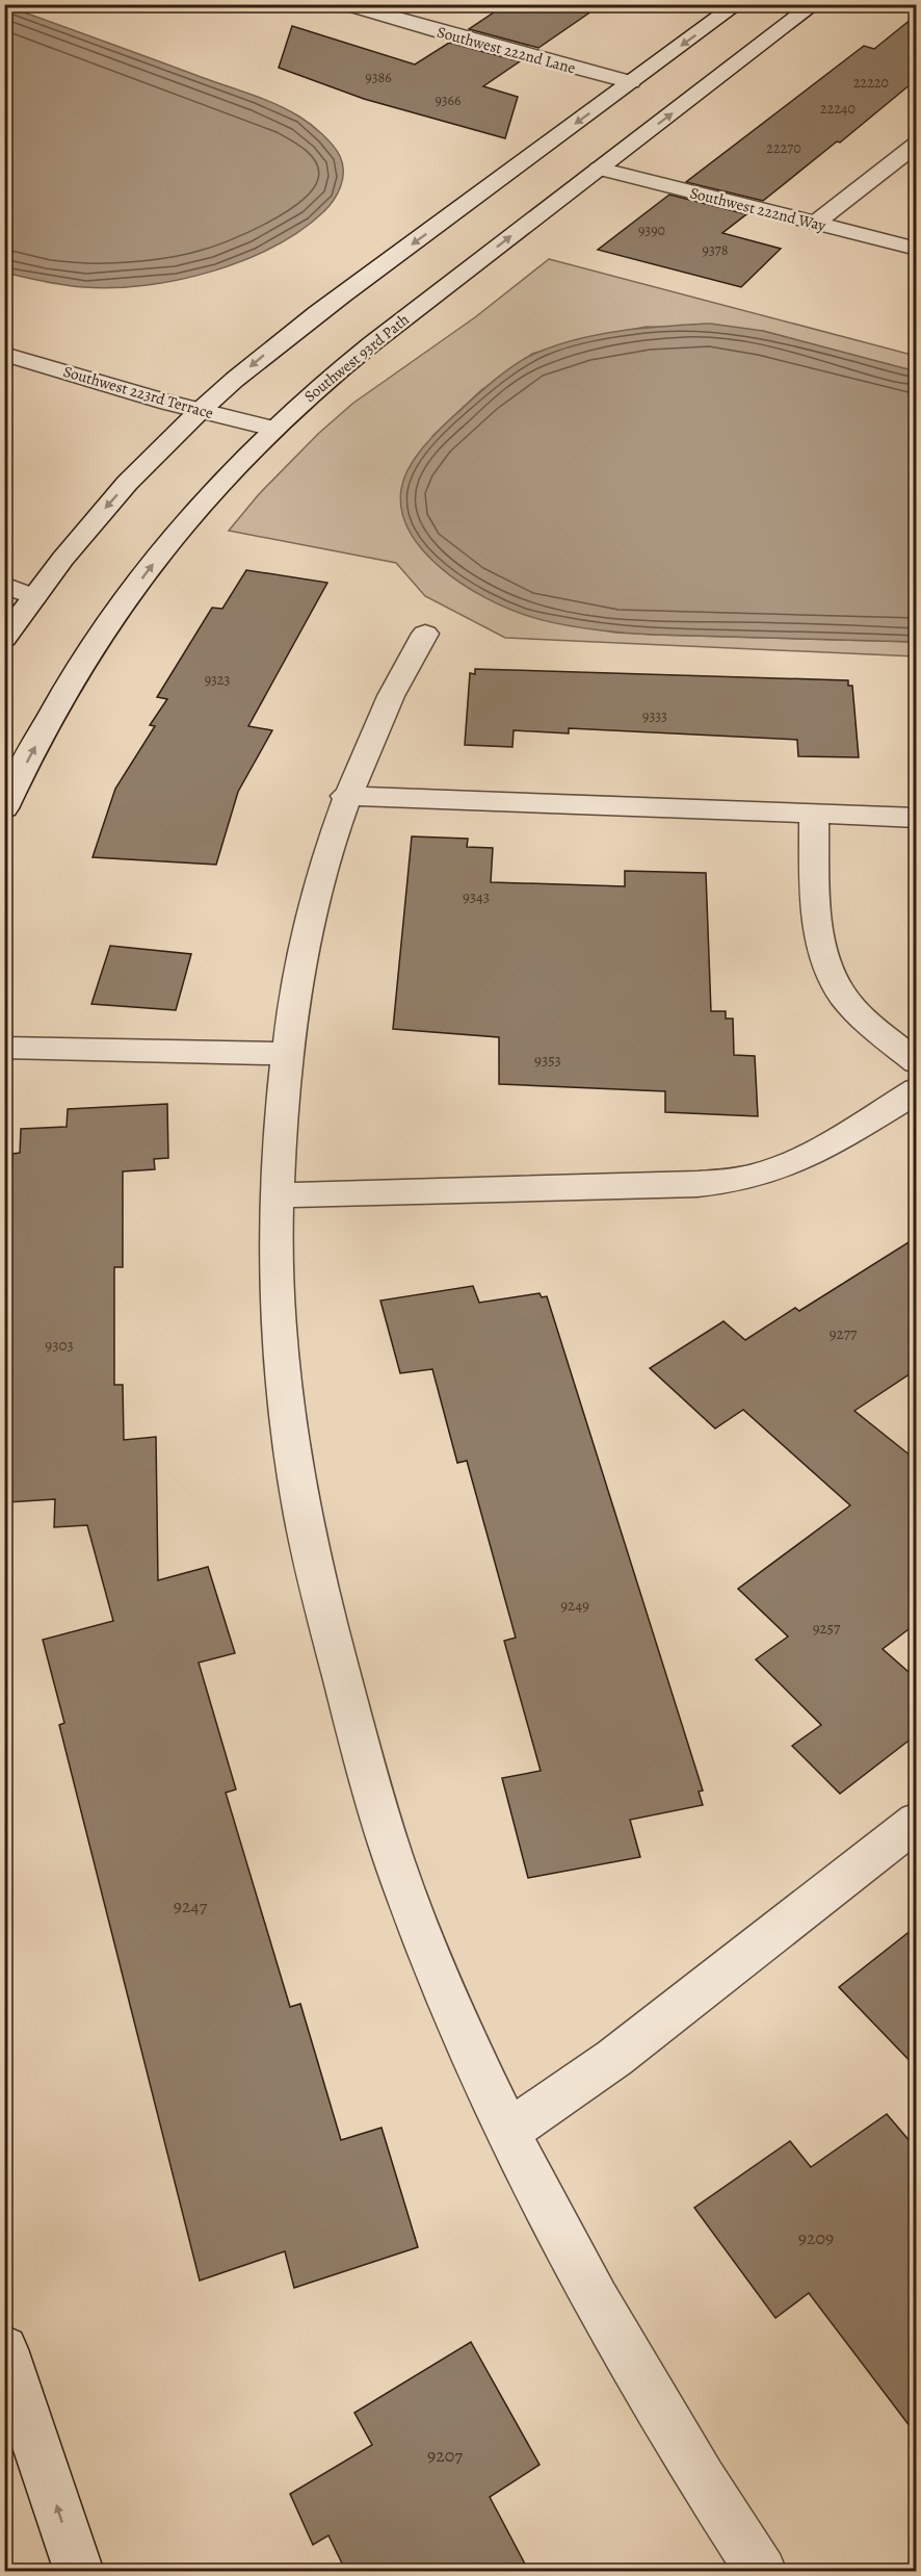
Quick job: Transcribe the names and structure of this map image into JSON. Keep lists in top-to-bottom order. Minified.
{"streets":{"street":["Southwest 222nd Lane","Southwest 222nd Way","Southwest 93rd Path","Southwest 223rd Terrace"]},"crossings":[["Southwest 222nd Way","Southwest 93rd Path"],["Southwest 93rd Path","Southwest 223rd Terrace"]],"house_numbers":["9386","22220","9366","22240","22270","9390","9378","9323","9333","9343","9353","9277","9303","9249","9257","9247","9209","9207"]}
